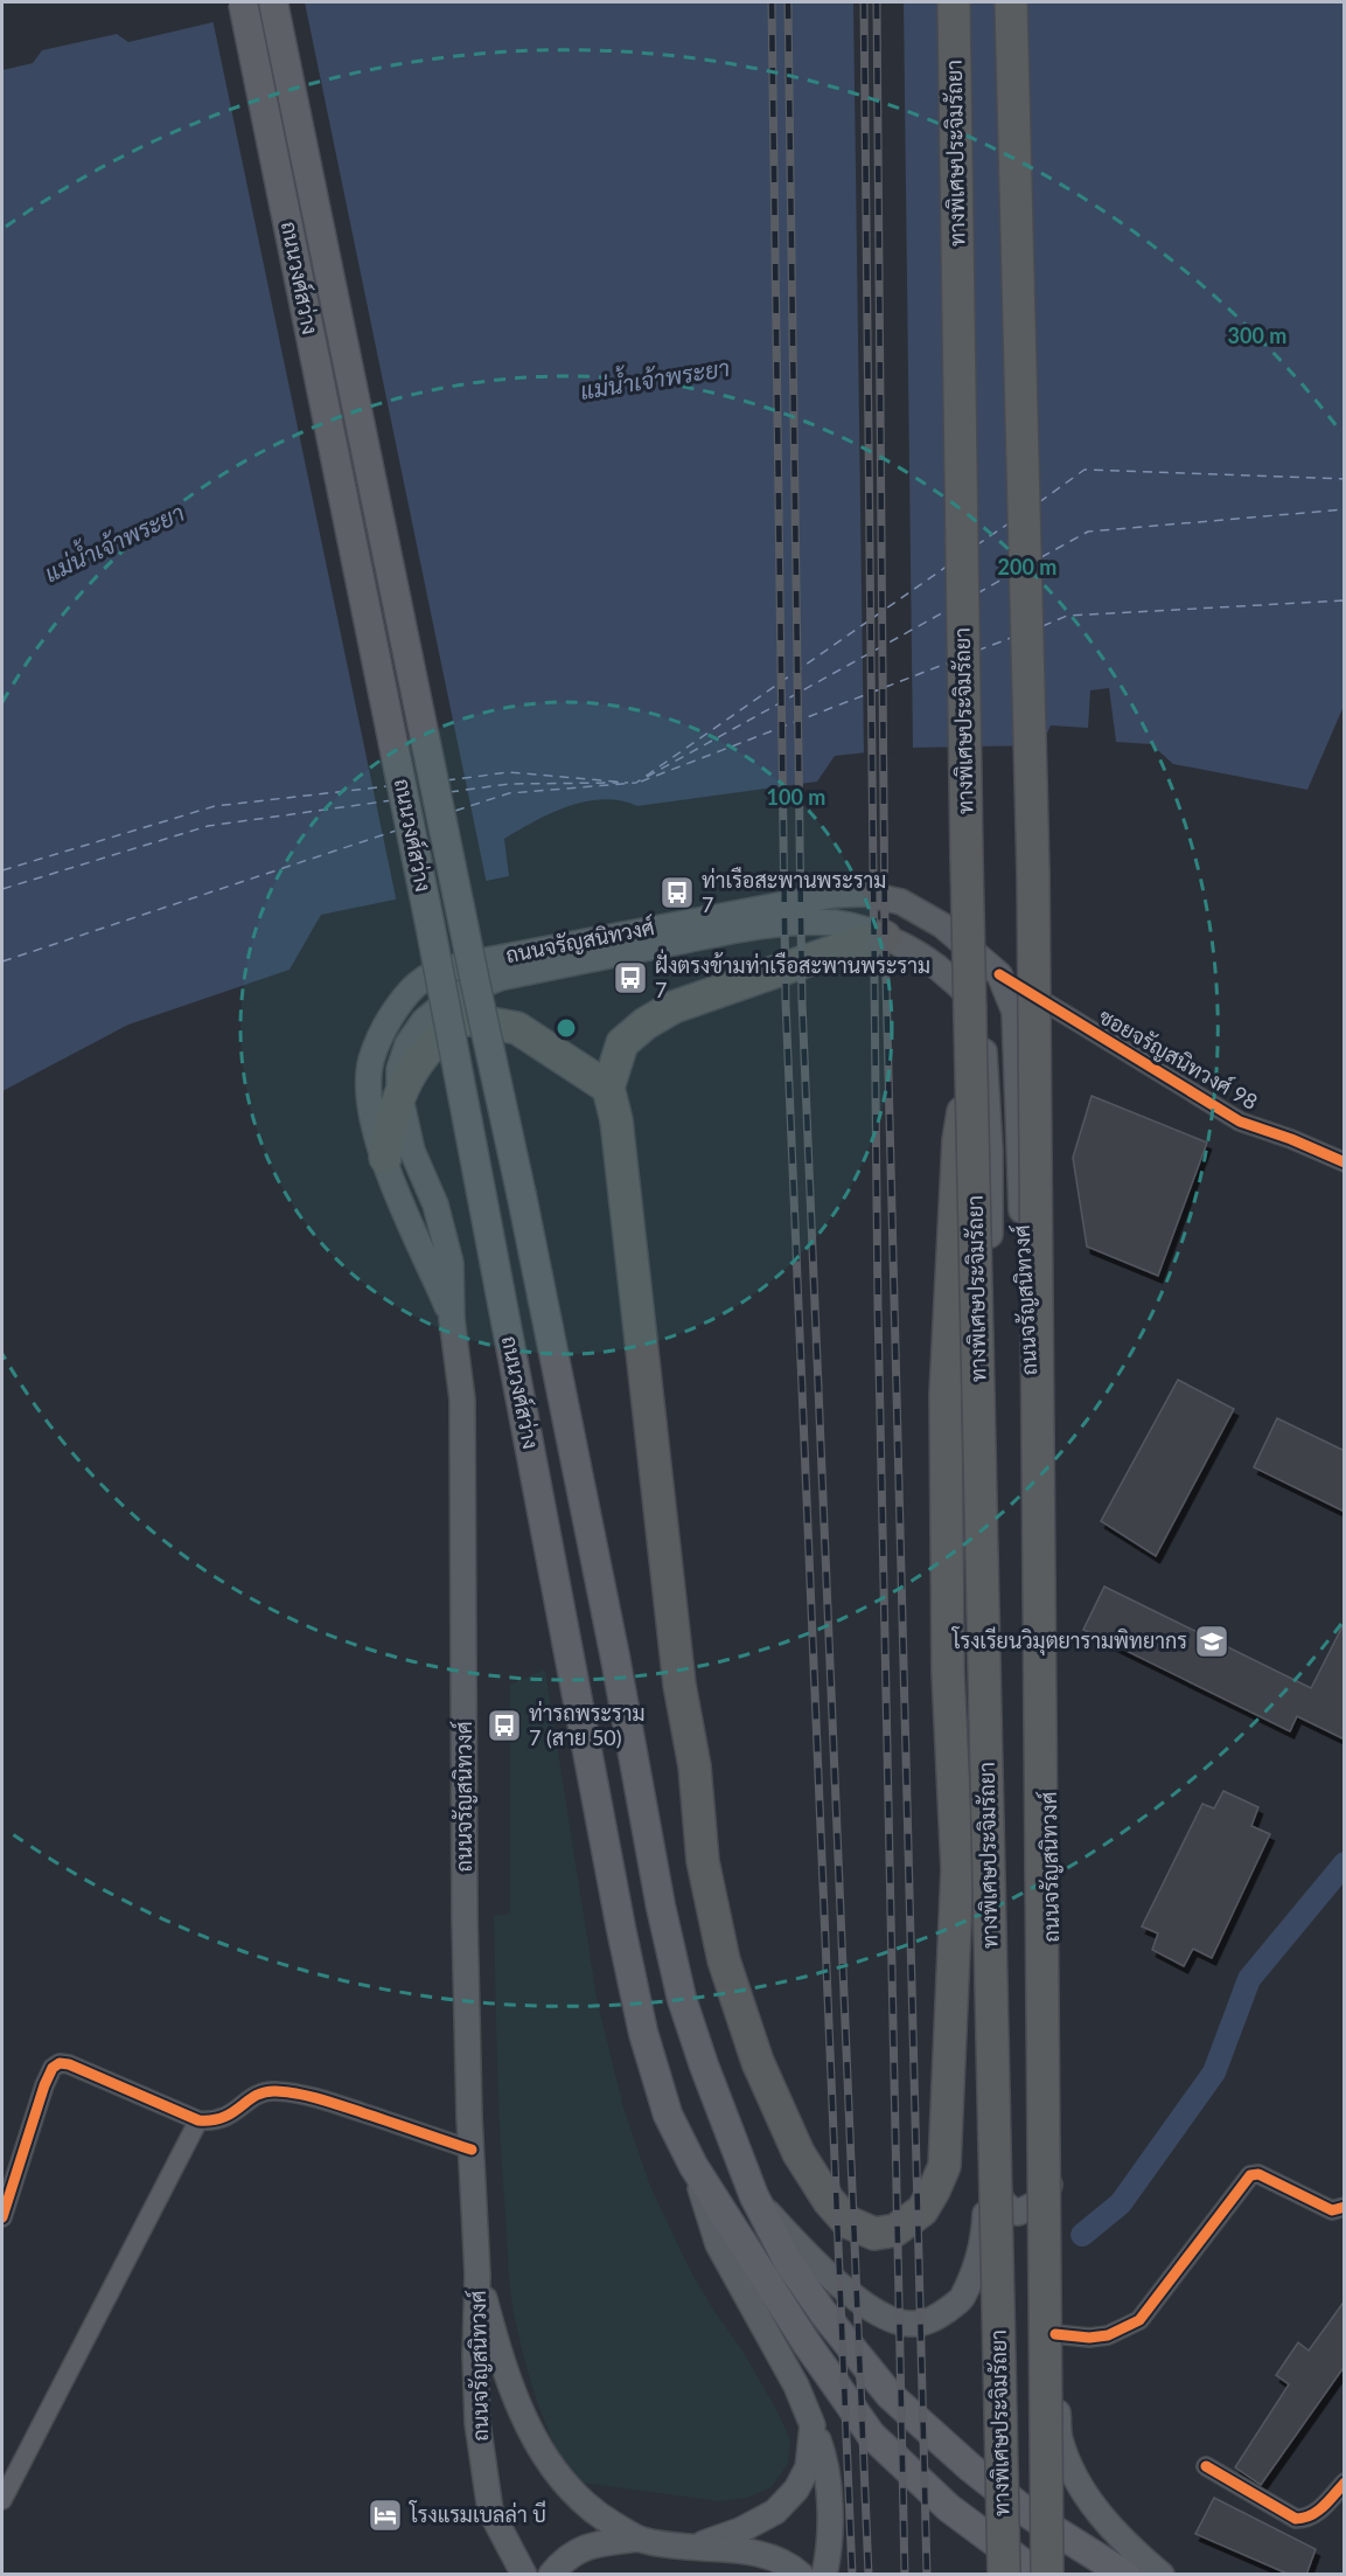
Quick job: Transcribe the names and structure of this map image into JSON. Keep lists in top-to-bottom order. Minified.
{"streets":{"highway":["ทางพิเศษประจิมรัถยา"],"main road":["ถนนวงศ์สว่าง","ถนนจรัญสนิทวงศ์"],"street":["ซอยจรัญสนิทวงศ์ 98"]},"crossings":[["ถนนวงศ์สว่าง","ถนนจรัญสนิทวงศ์"],["ถนนจรัญสนิทวงศ์","ซอยจรัญสนิทวงศ์ 98"]],"water":["แม่น้ำเจ้าพระยา"],"places":{"bus stop":["ท่าเรือสะพานพระราม 7","ฝั่งตรงข้ามท่าเรือสะพานพระราม 7","ท่ารถพระราม 7 (สาย 50)"],"school or university":["โรงเรียนวิมุตยารามพิทยากร"],"hotel":["โรงแรมเบลล่า บี"]},"rings":["300 m","200 m","100 m"]}
